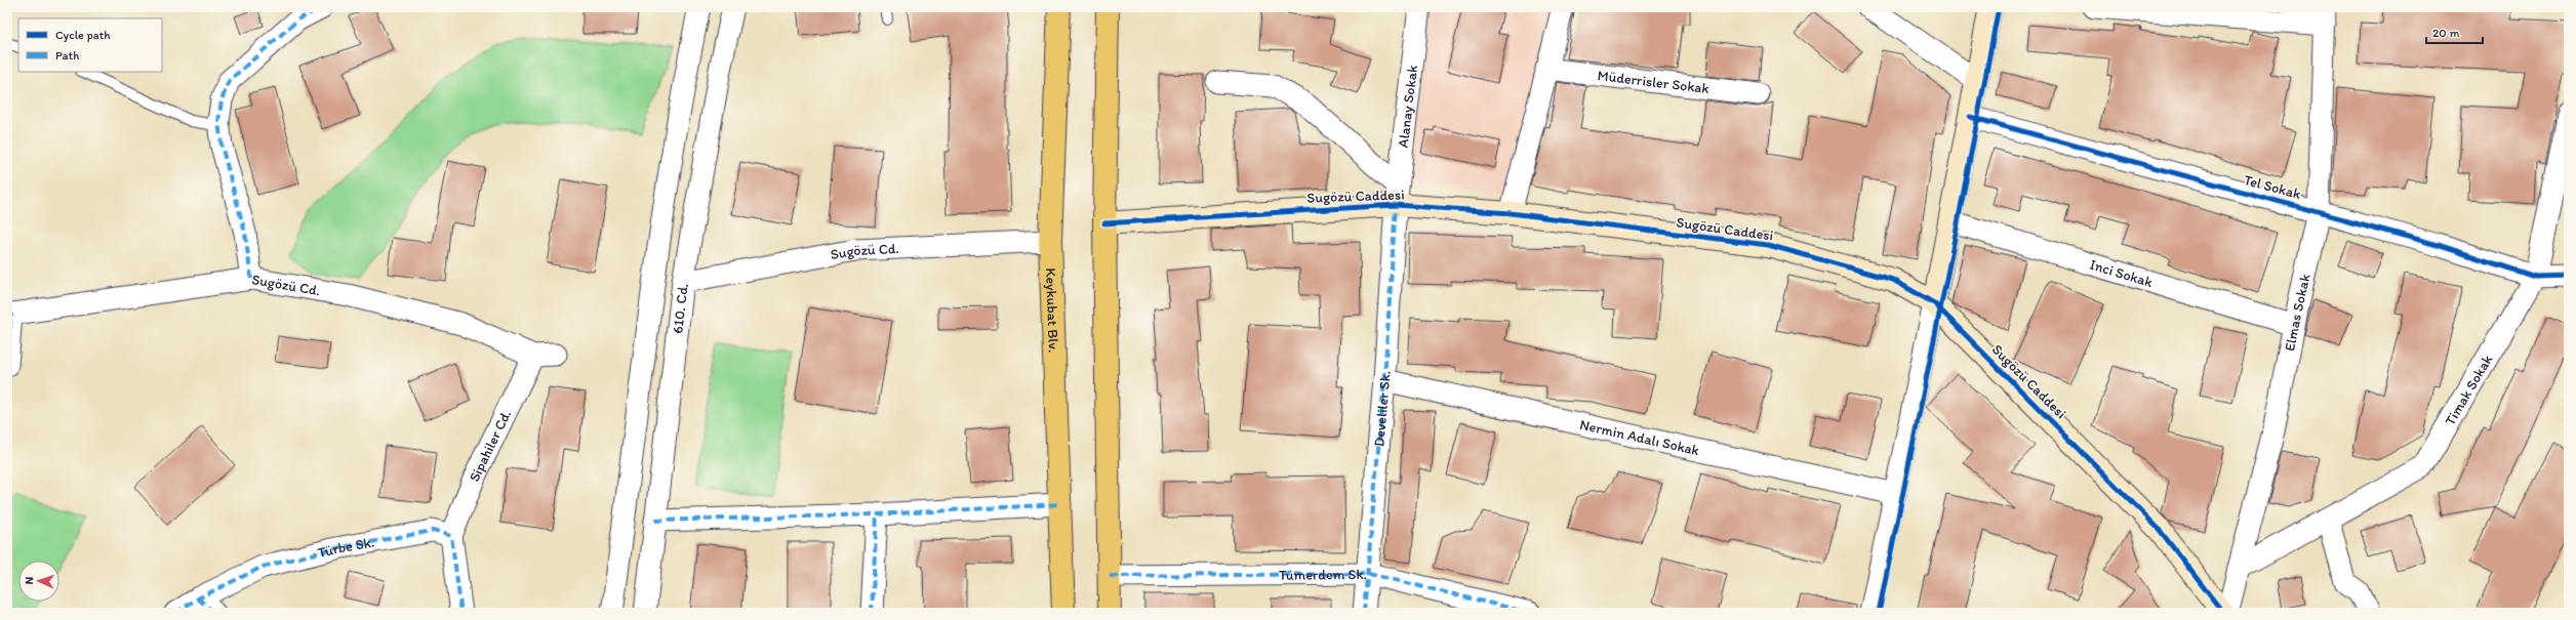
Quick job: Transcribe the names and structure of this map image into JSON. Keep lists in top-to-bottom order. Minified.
{"streets":{"highway":["Keykubat Blv."],"street":["Müderrisler Sokak","Alanay Sokak","Tel Sokak","Sugözü Caddesi","Sugözü Cd.","Inci Sokak","610. Cd.","Elmas Sokak","Timak Sokak","Develiler Sk.","Nermin Adalı Sokak","Sipahiler Cd.","Türbe Sk.","Tümerdem Sk."]},"crossings":[["Alanay Sokak","Sugözü Caddesi"],["Alanay Sokak","Develiler Sk."],["Tel Sokak","Elmas Sokak"],["Tel Sokak","Timak Sokak"],["Sugözü Caddesi","Develiler Sk."],["Sugözü Cd.","610. Cd."],["Sugözü Cd.","Keykubat Blv."],["Sugözü Cd.","Sipahiler Cd."],["Inci Sokak","Elmas Sokak"],["Elmas Sokak","Timak Sokak"],["Develiler Sk.","Nermin Adalı Sokak"],["Develiler Sk.","Tümerdem Sk."],["Sipahiler Cd.","Türbe Sk."]],"legend":["Cycle path","Path"],"scale_bar":"20 m","north":"left"}
